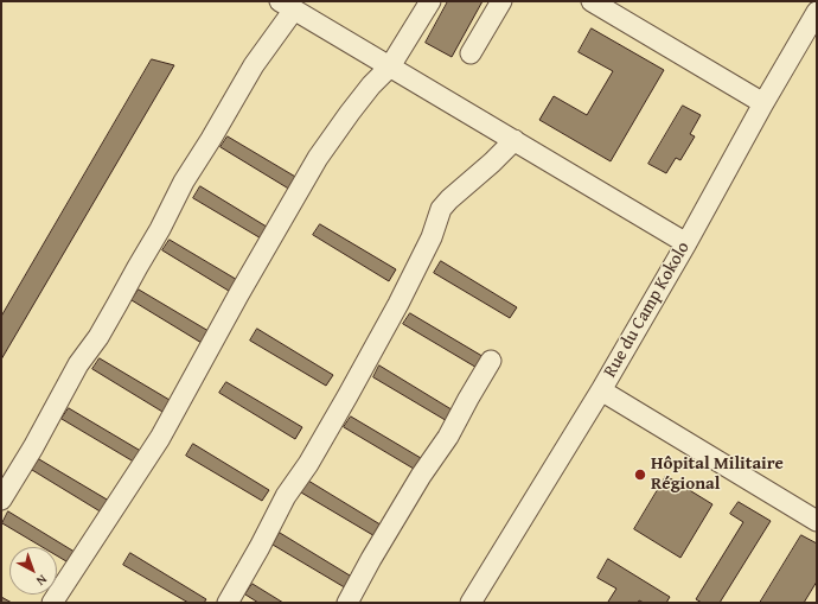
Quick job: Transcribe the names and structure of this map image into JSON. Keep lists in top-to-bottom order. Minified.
{"streets":{"street":["Rue du Camp Kokolo"]},"places":["Hôpital Militaire Régional"],"north":"bottom right"}
